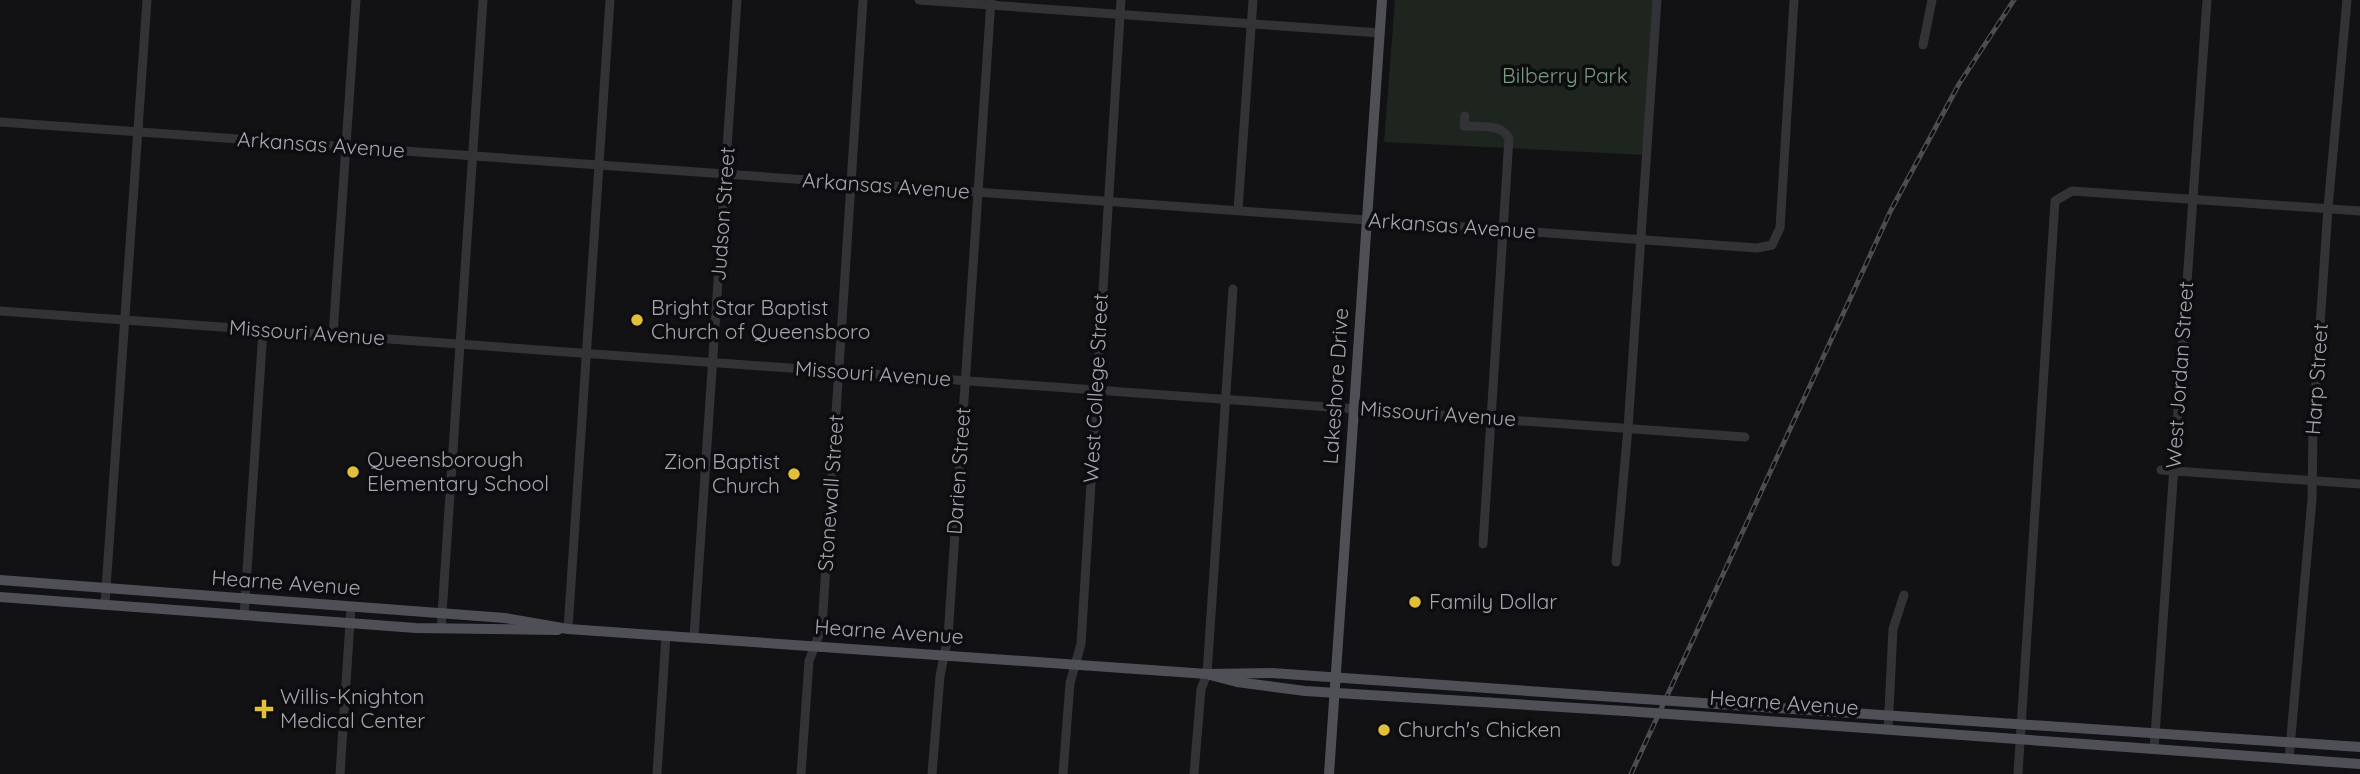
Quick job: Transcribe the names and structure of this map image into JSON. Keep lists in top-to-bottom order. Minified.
{"streets":{"main road":["Lakeshore Drive","Hearne Avenue"],"street":["Arkansas Avenue","Judson Street","Missouri Avenue","West Jordan Street","Harp Street","West College Street","Darien Street","Stonewall Street"]},"crossings":[["Arkansas Avenue","Judson Street"],["Arkansas Avenue","Lakeshore Drive"],["Arkansas Avenue","West College Street"],["Arkansas Avenue","Darien Street"],["Arkansas Avenue","Stonewall Street"],["Judson Street","Missouri Avenue"],["Judson Street","Hearne Avenue"],["Missouri Avenue","Lakeshore Drive"],["Missouri Avenue","West College Street"],["Missouri Avenue","Darien Street"],["Missouri Avenue","Stonewall Street"],["West Jordan Street","Hearne Avenue"],["Harp Street","Hearne Avenue"],["Lakeshore Drive","Hearne Avenue"],["West College Street","Hearne Avenue"],["Darien Street","Hearne Avenue"],["Stonewall Street","Hearne Avenue"]],"parks":["Bilberry Park"],"places":{"other":["Bright Star Baptist Church of Queensboro","Queensborough Elementary School","Zion Baptist Church","Family Dollar","Church's Chicken"],"health":["Willis-Knighton Medical Center"]}}
